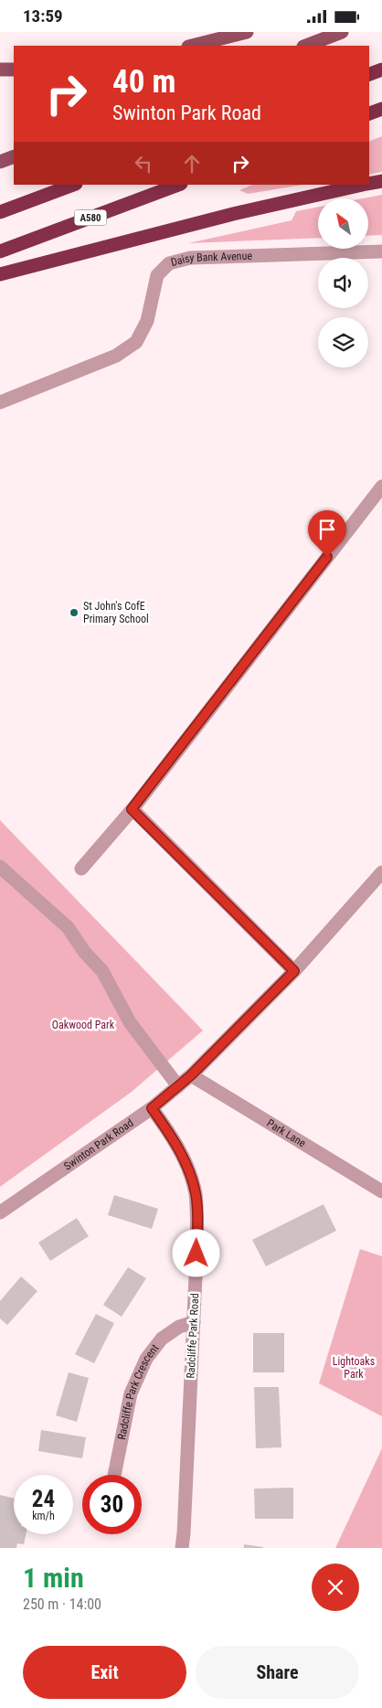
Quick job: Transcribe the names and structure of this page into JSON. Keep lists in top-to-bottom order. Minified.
{"streets":{"highway":["A580"],"street":["Daisy Bank Avenue","Park Lane","Swinton Park Road","Radcliffe Park Road","Radcliffe Park Crescent"]},"crossings":[["Park Lane","Swinton Park Road"],["Swinton Park Road","Radcliffe Park Road"],["Radcliffe Park Road","Radcliffe Park Crescent"]],"parks":["Oakwood Park","Lightoaks Park"],"places":["St John's CofE Primary School"],"north":"top left","page":{"status":"13:59","turn":["40 m","Swinton Park Road"],"speed":"24 km/h","limit":"30","heading":["1 min","250 m · 14:00"],"buttons":["Exit","Share"]}}
